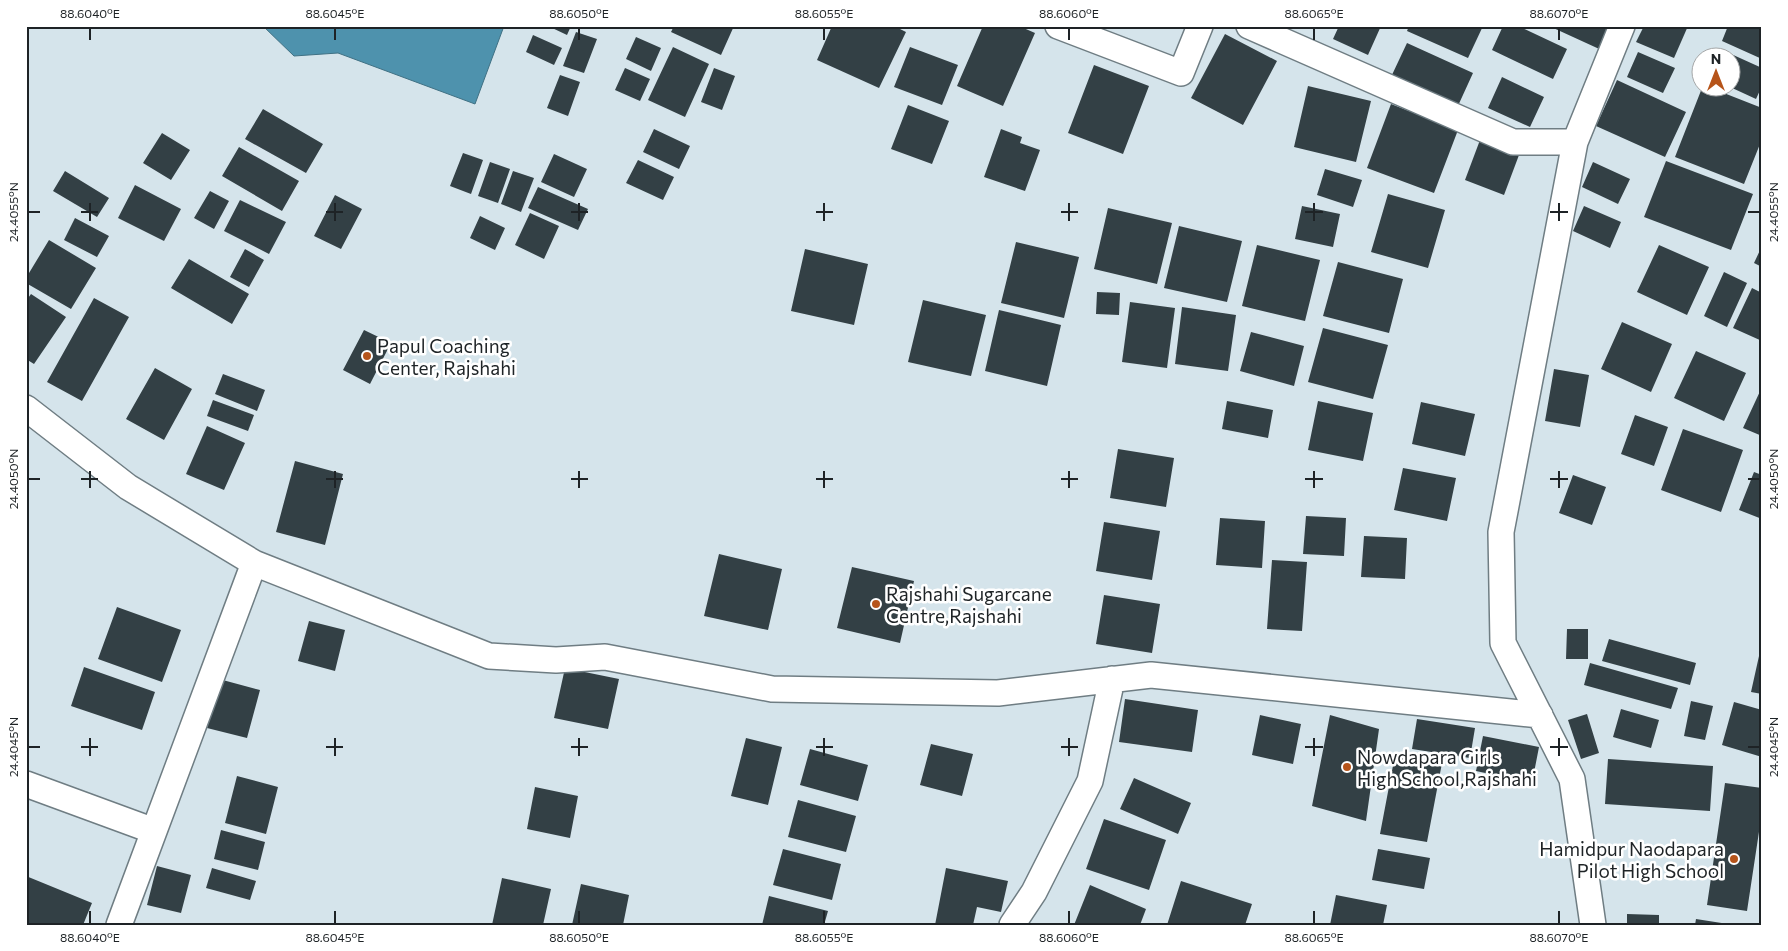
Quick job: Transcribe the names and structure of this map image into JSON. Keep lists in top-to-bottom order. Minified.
{"places":["Papul Coaching Center, Rajshahi","Rajshahi Sugarcane Centre,Rajshahi","Nowdapara Girls High School,Rajshahi","Hamidpur Naodapara Pilot High School"],"north":"top","coordinates":["88.6040°E","88.6045°E","88.6050°E","88.6055°E","88.6060°E","88.6065°E","88.6070°E","24.4055°N","24.4050°N","24.4045°N"]}
